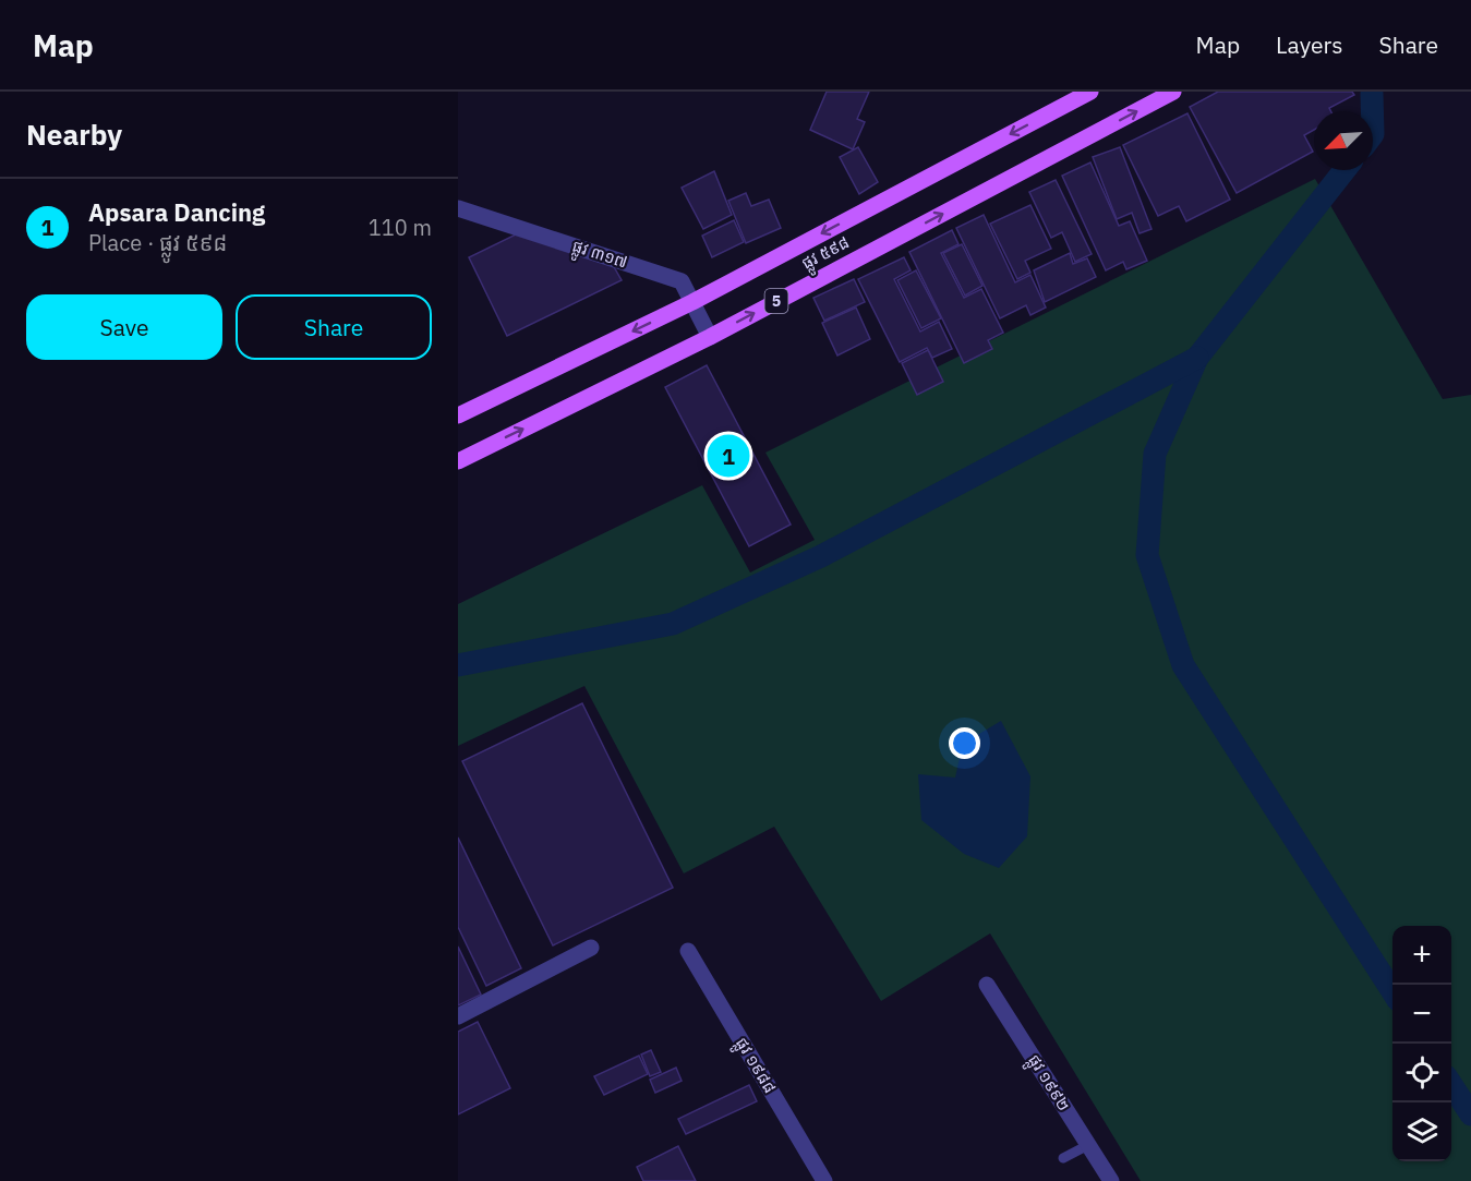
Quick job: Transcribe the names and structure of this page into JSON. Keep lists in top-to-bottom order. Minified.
{"streets":{"main road":["ផ្លូវ ៥៩៨","5"],"street":["ផ្លូវ ៣១៧","ផ្លូវ ១៩៨៨","ផ្លូវ ១៩៩២"]},"crossings":[["ផ្លូវ ៥៩៨","ផ្លូវ ៣១៧"]],"north":"bottom left","page":{"header":"Map","nav":["Map","Layers","Share"],"heading":"Nearby","list":[{"mark":"1","name":"Apsara Dancing","note":"Place · ផ្លូវ ៥៩៨","value":"110 m"}],"buttons":["Save","Share"],"pins":"1","map_buttons":["+","−"]}}
